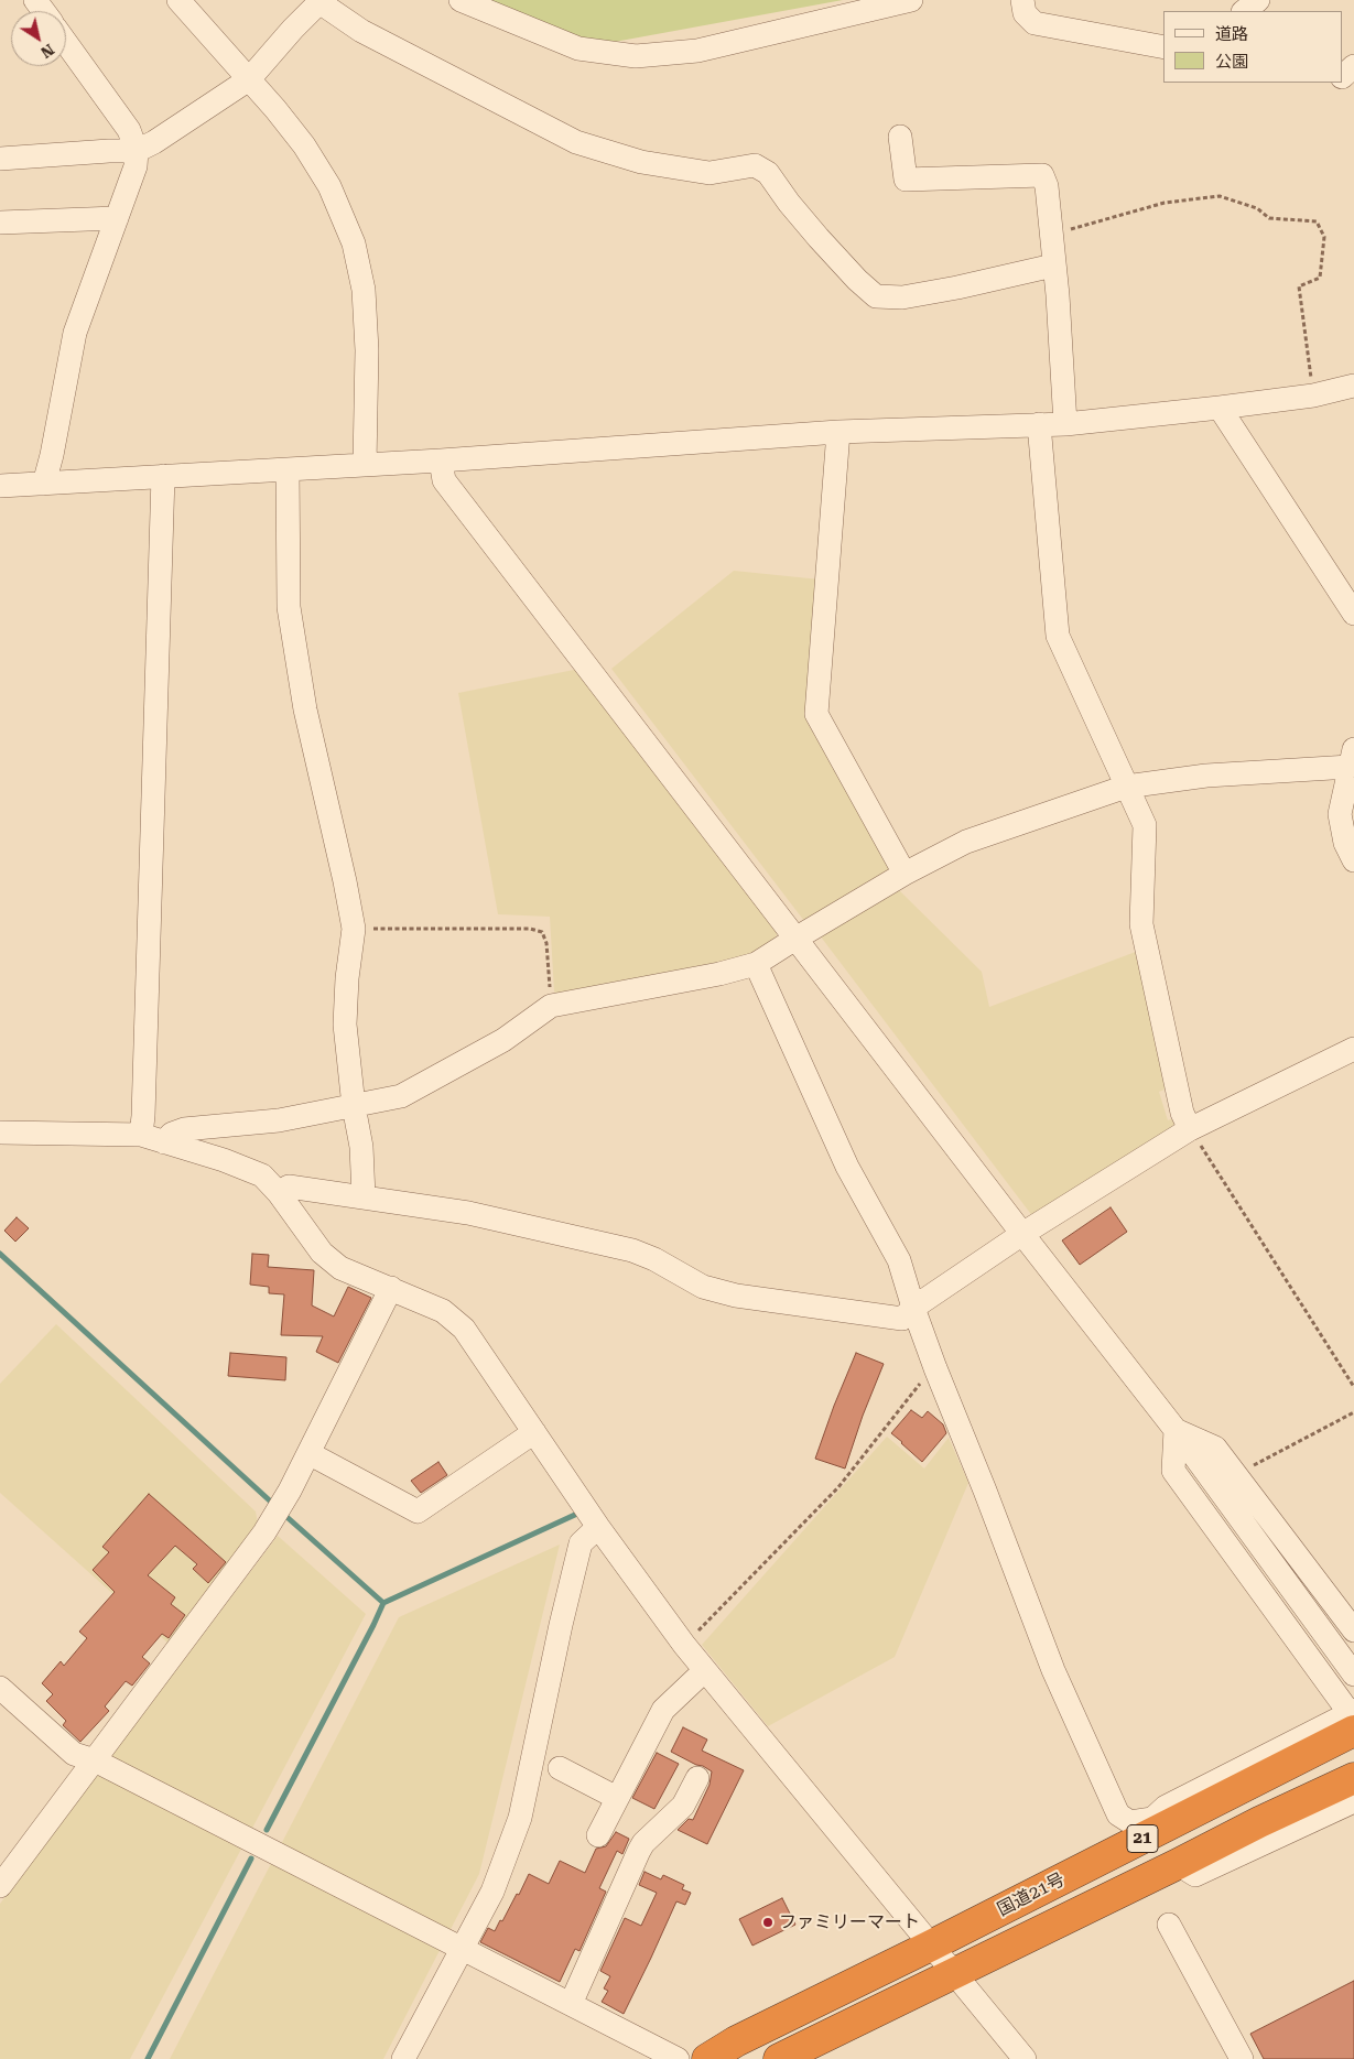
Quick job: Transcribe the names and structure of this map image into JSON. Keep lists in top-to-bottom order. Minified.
{"streets":{"highway":["21","国道21号"]},"places":["ファミリーマート"],"legend":["道路","公園"],"north":"bottom right"}
